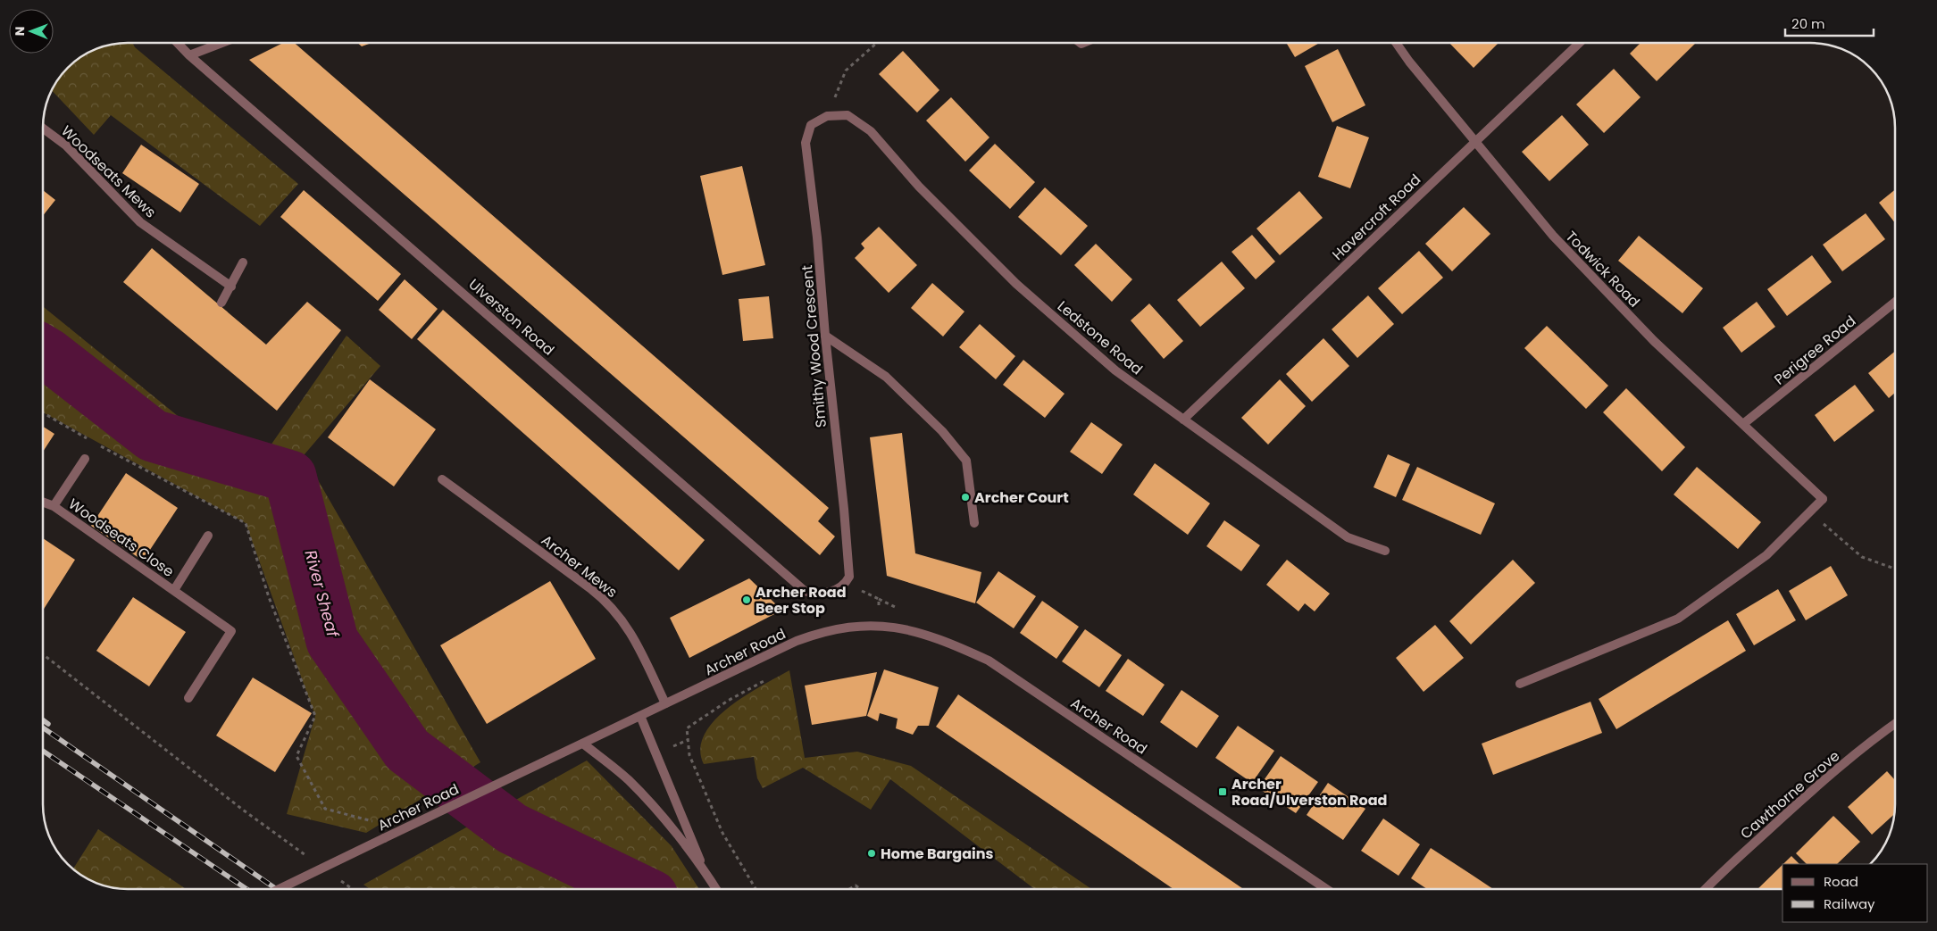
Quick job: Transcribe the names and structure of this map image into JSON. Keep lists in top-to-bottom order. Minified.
{"streets":{"street":["Woodseats Mews","Havercroft Road","Todwick Road","Ulverston Road","Ledstone Road","Smithy Wood Crescent","Perigree Road","Woodseats Close","Archer Mews","Archer Road","Cawthorne Grove"]},"crossings":[["Havercroft Road","Todwick Road"],["Havercroft Road","Ledstone Road"],["Todwick Road","Perigree Road"],["Ulverston Road","Smithy Wood Crescent"],["Ledstone Road","Smithy Wood Crescent"],["Archer Mews","Archer Road"]],"water":["River Sheaf"],"places":{"other":["Archer Court","Archer Road Beer Stop","Home Bargains"],"transit":["Archer Road/Ulverston Road"]},"legend":["Road","Railway"],"scale_bar":"20 m","north":"left"}
